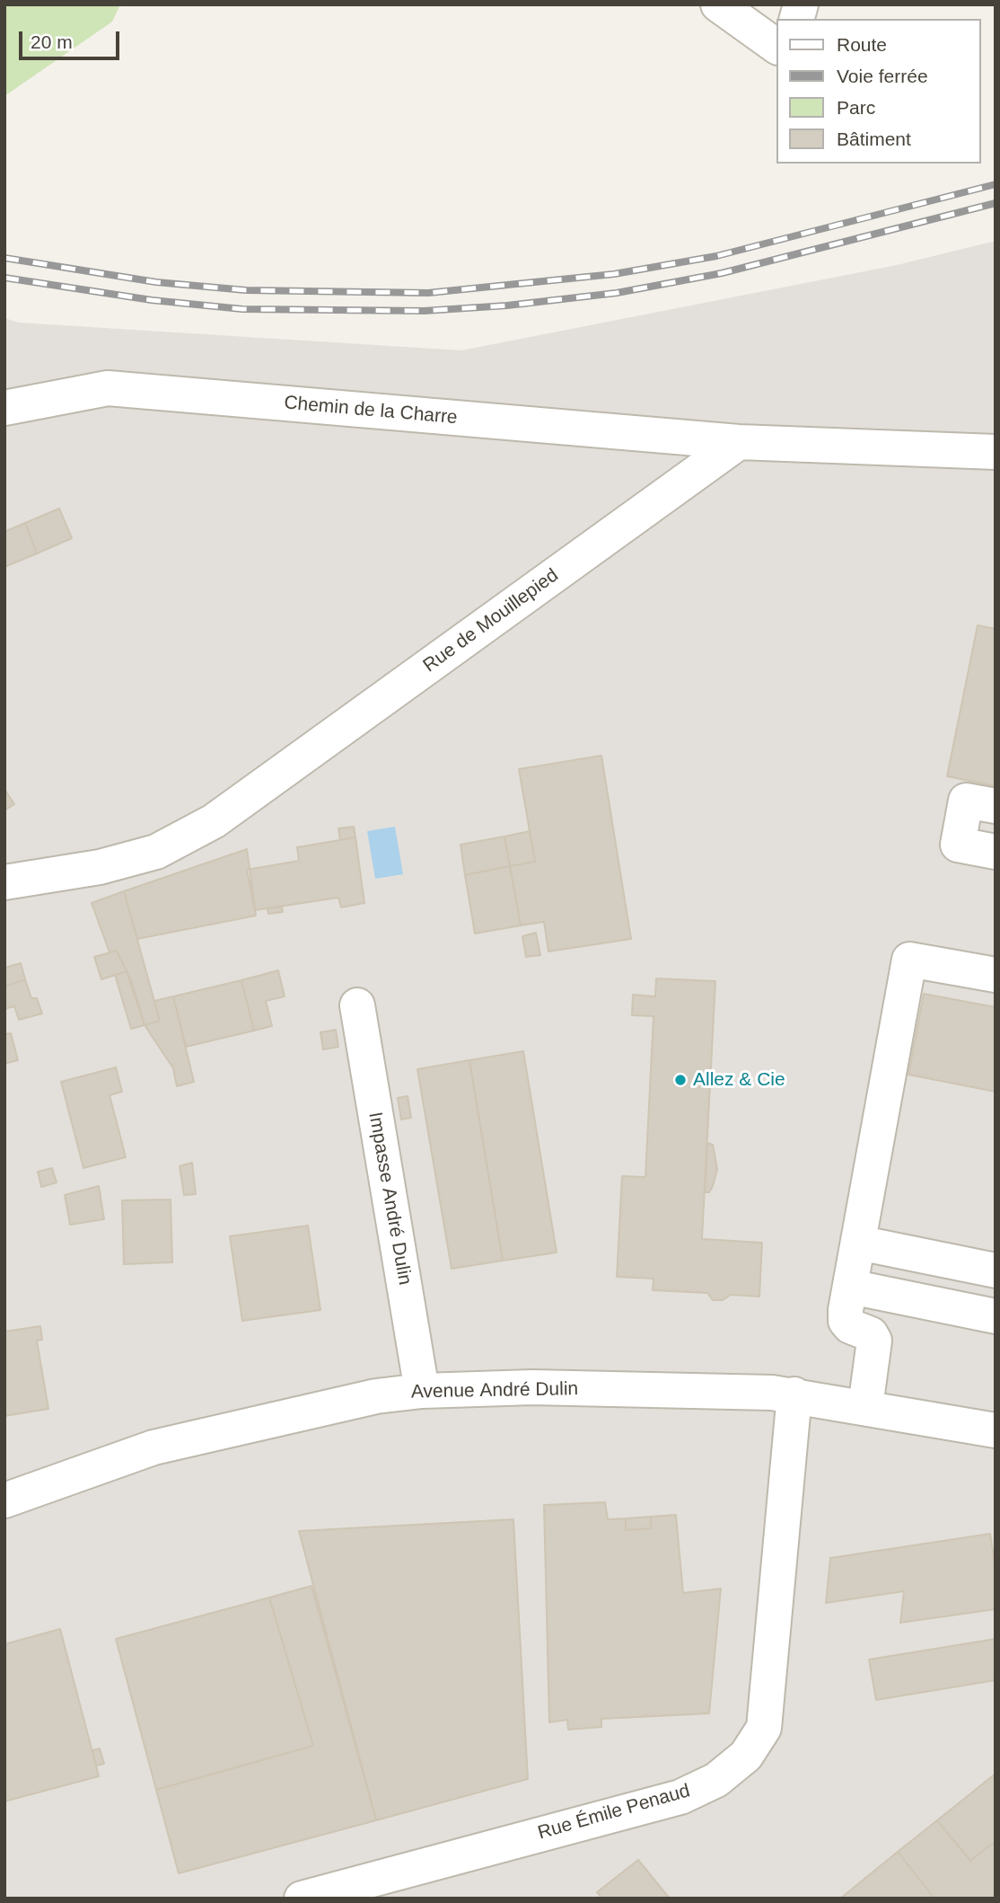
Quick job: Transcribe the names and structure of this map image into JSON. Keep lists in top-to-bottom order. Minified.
{"streets":{"street":["Chemin de la Charre","Rue de Mouillepied","Impasse André Dulin","Avenue André Dulin","Rue Émile Penaud"]},"crossings":[["Chemin de la Charre","Rue de Mouillepied"],["Impasse André Dulin","Avenue André Dulin"],["Avenue André Dulin","Rue Émile Penaud"]],"places":["Allez & Cie"],"legend":["Route","Voie ferrée","Parc","Bâtiment"],"scale_bar":"20 m"}
